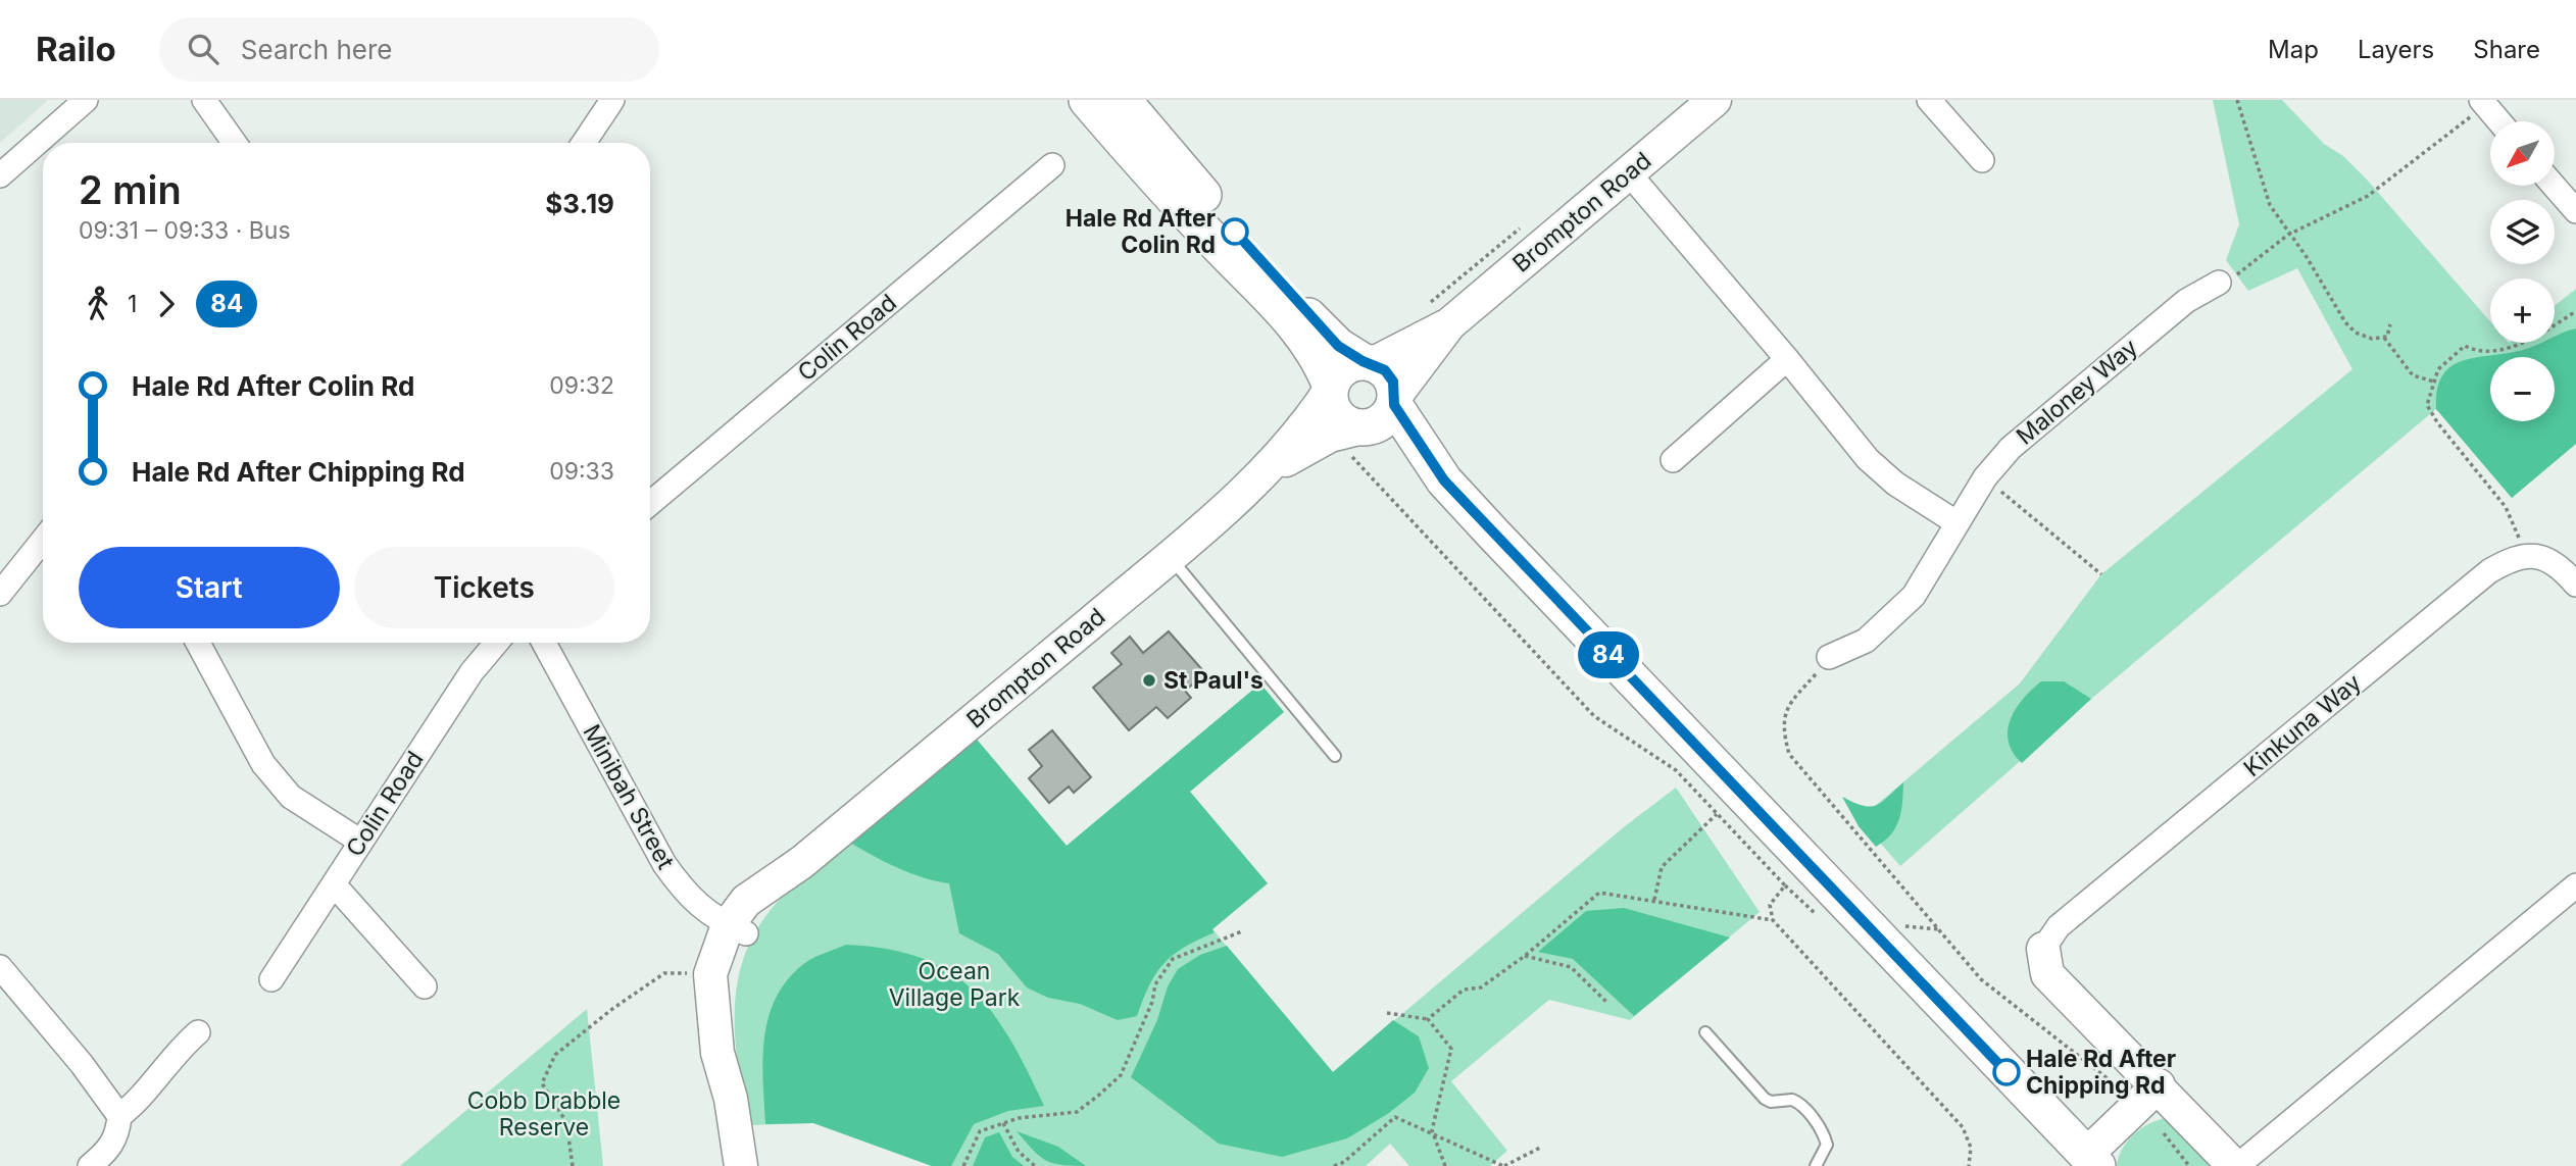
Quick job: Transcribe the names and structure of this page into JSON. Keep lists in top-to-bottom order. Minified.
{"streets":{"street":["Brompton Road","Colin Road","Maloney Way","Kinkuna Way","Minibah Street"]},"crossings":[["Brompton Road","Minibah Street"]],"parks":["Ocean Village Park","Cobb Drabble Reserve"],"places":["Hale Rd After Colin Rd","St Paul's","Hale Rd After Chipping Rd"],"lines":["bus line 84"],"north":"bottom left","page":{"header":"Railo","search":"Search here","nav":["Map","Layers","Share"],"on_map":"84","map_buttons":["+","−"],"heading":["2 min","09:31 – 09:33 · Bus","$3.19"],"legs":["1","84"],"list":[{"name":"Hale Rd After Colin Rd","value":"09:32"},{"name":"Hale Rd After Chipping Rd","value":"09:33"}],"buttons":["Start","Tickets"]}}
